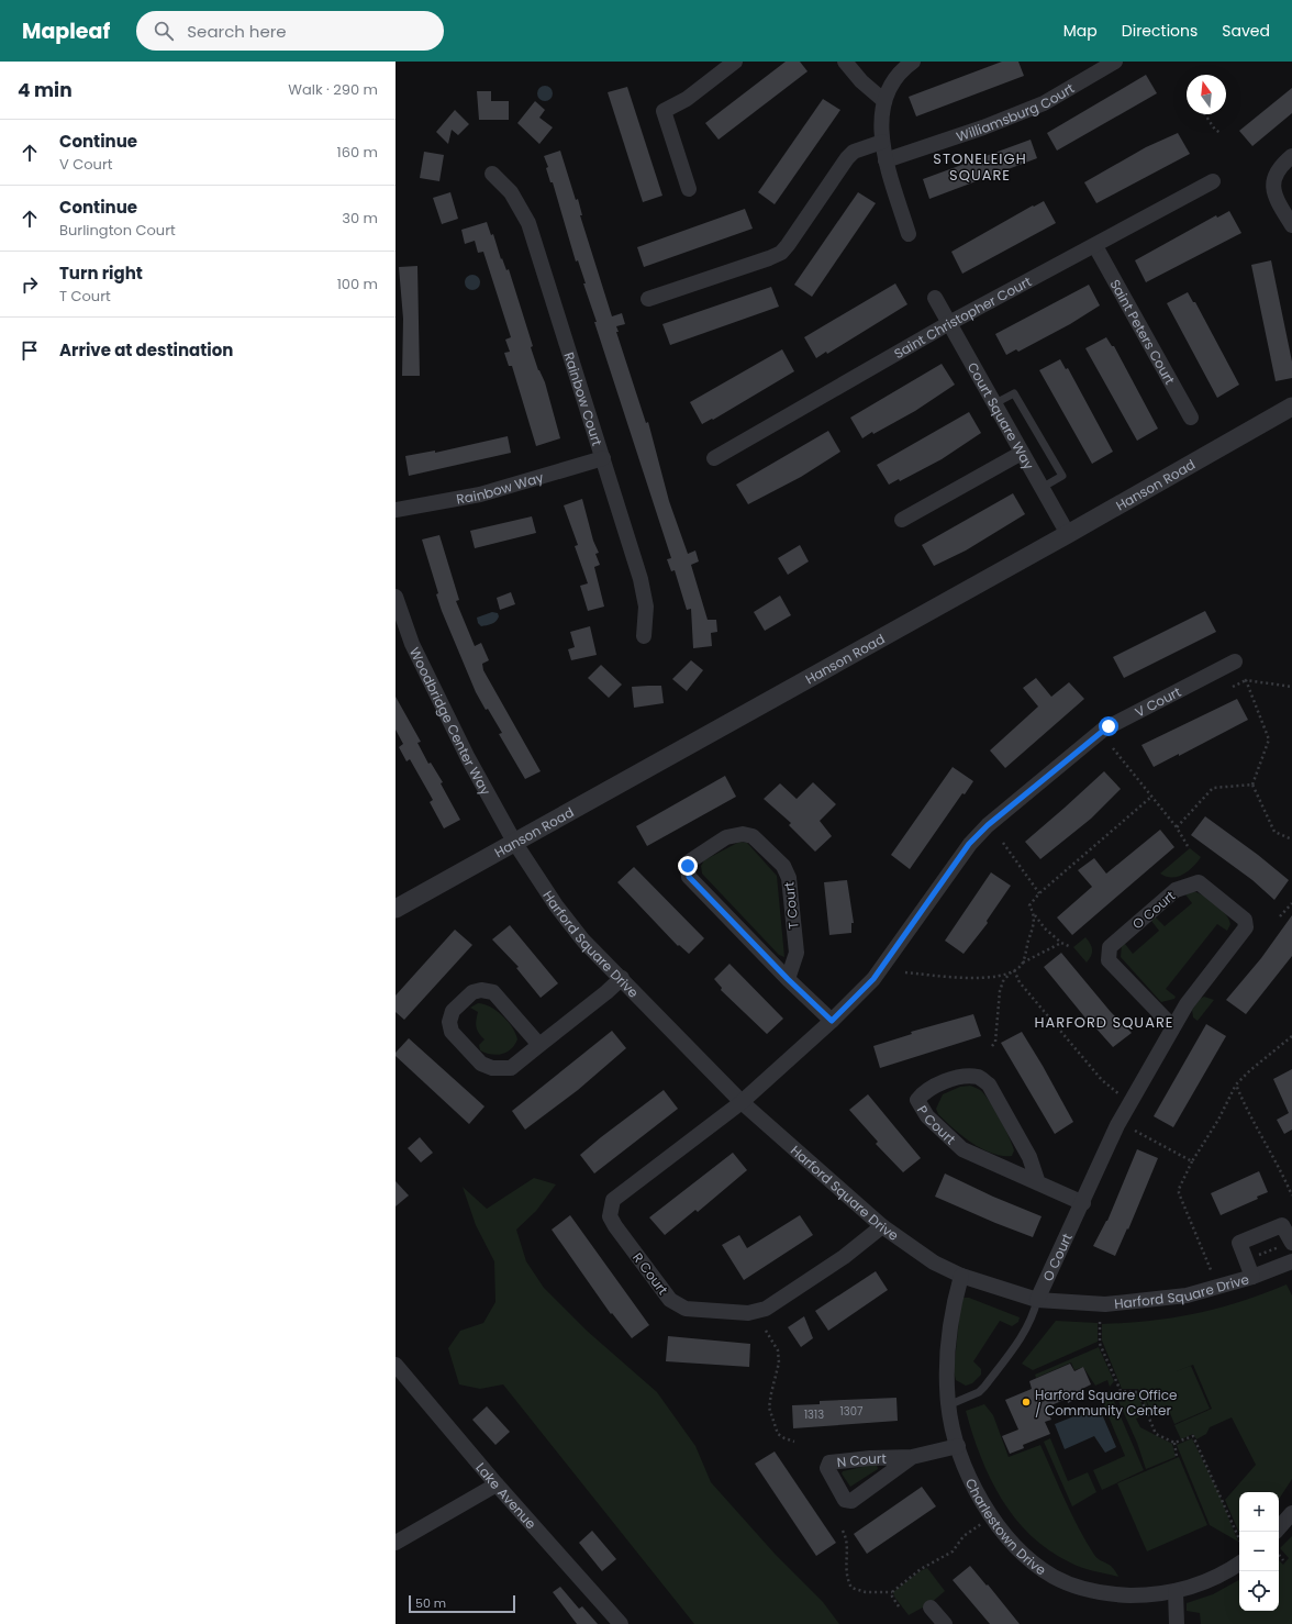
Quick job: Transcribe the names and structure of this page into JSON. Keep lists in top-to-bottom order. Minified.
{"streets":{"street":["Williamsburg Court","Saint Christopher Court","Saint Peters Court","Rainbow Court","Court Square Way","Hanson Road","Rainbow Way","V Court","Woodbridge Center Way","T Court","O Court","Harford Square Drive","P Court","R Court","N Court","Lake Avenue","Charlestown Drive"]},"crossings":[["Saint Christopher Court","Saint Peters Court"],["Saint Christopher Court","Court Square Way"],["Rainbow Court","Rainbow Way"],["Court Square Way","Hanson Road"],["Hanson Road","Woodbridge Center Way"],["Hanson Road","Harford Square Drive"],["V Court","T Court"],["V Court","R Court"],["Woodbridge Center Way","Harford Square Drive"],["T Court","R Court"],["O Court","Harford Square Drive"],["O Court","P Court"],["Harford Square Drive","R Court"],["Harford Square Drive","Charlestown Drive"],["N Court","Charlestown Drive"]],"districts":["STONELEIGH SQUARE","HARFORD SQUARE"],"places":["Harford Square Office / Community Center"],"house_numbers":["1307","1313"],"scale_bar":"50 m","north":"top","page":{"header":"Mapleaf","search":"Search here","nav":["Map","Directions","Saved"],"heading":["4 min","Walk · 290 m"],"list":[["Continue","V Court","160 m"],["Continue","Burlington Court","30 m"],["Turn right","T Court","100 m"],"Arrive at destination"],"map_buttons":["+","−"],"scale":"50 m"}}
